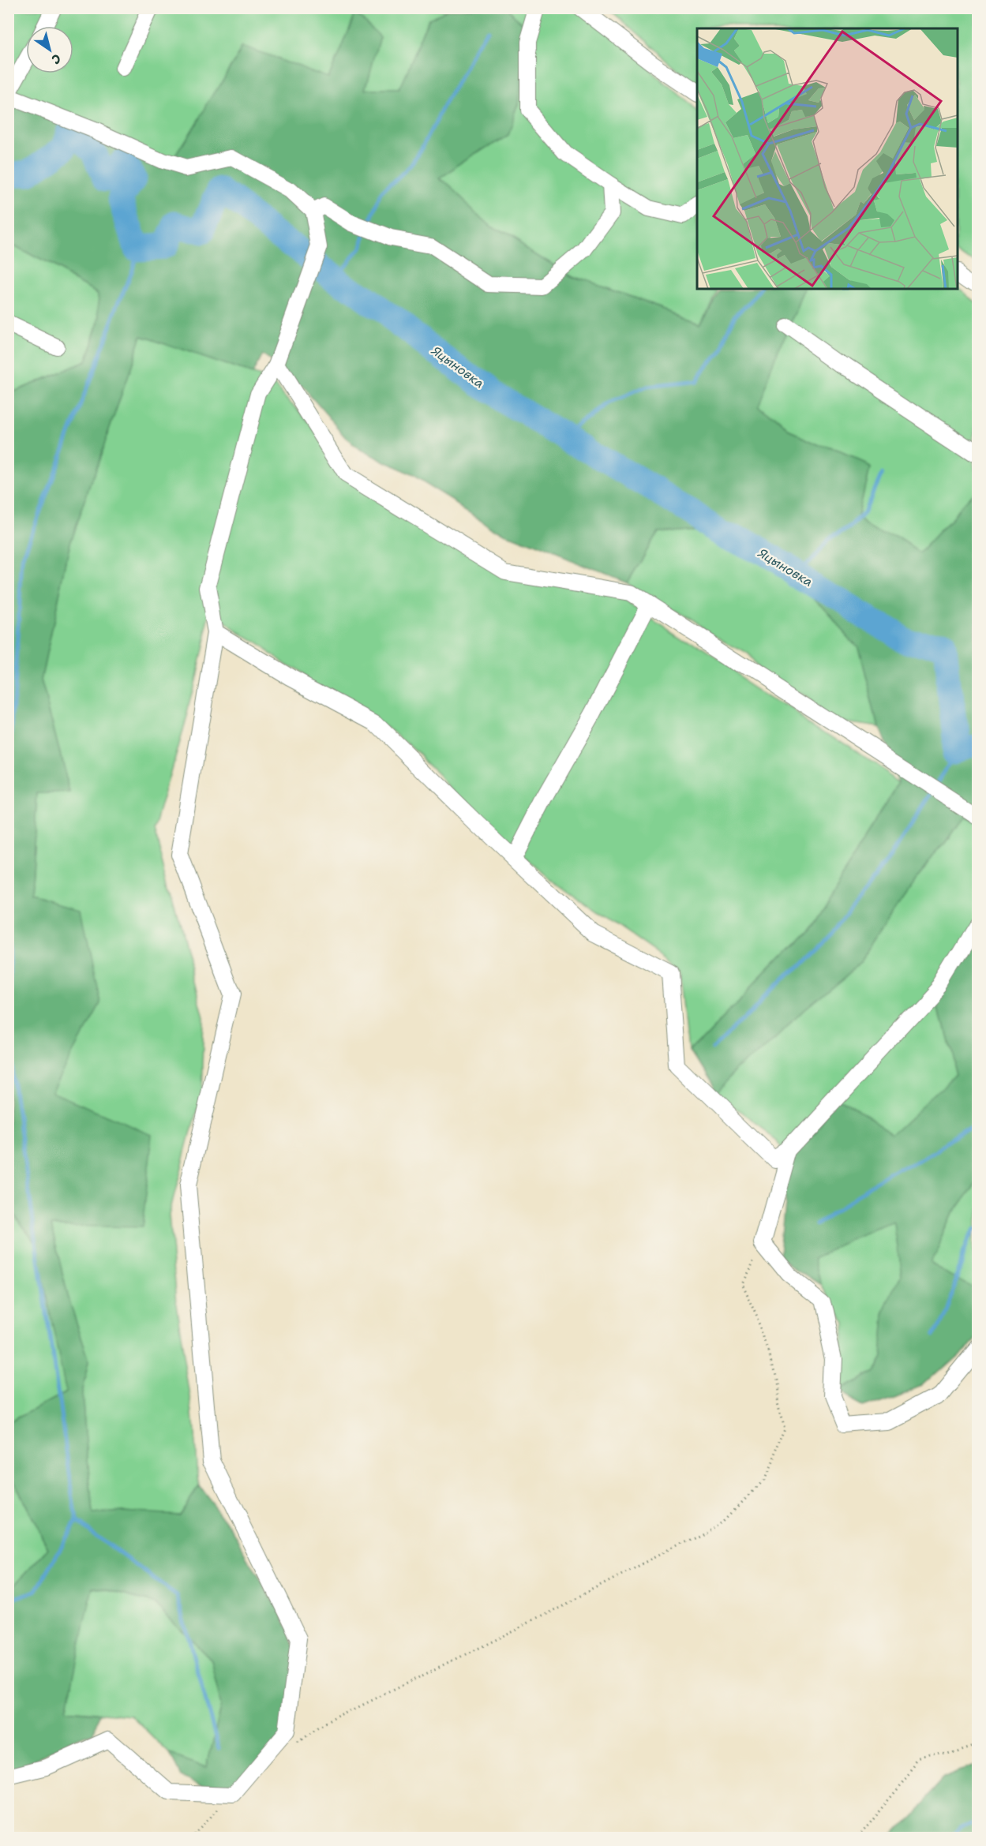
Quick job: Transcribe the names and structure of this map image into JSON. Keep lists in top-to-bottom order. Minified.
{"water":["Яцыновка"],"north":"bottom right"}
